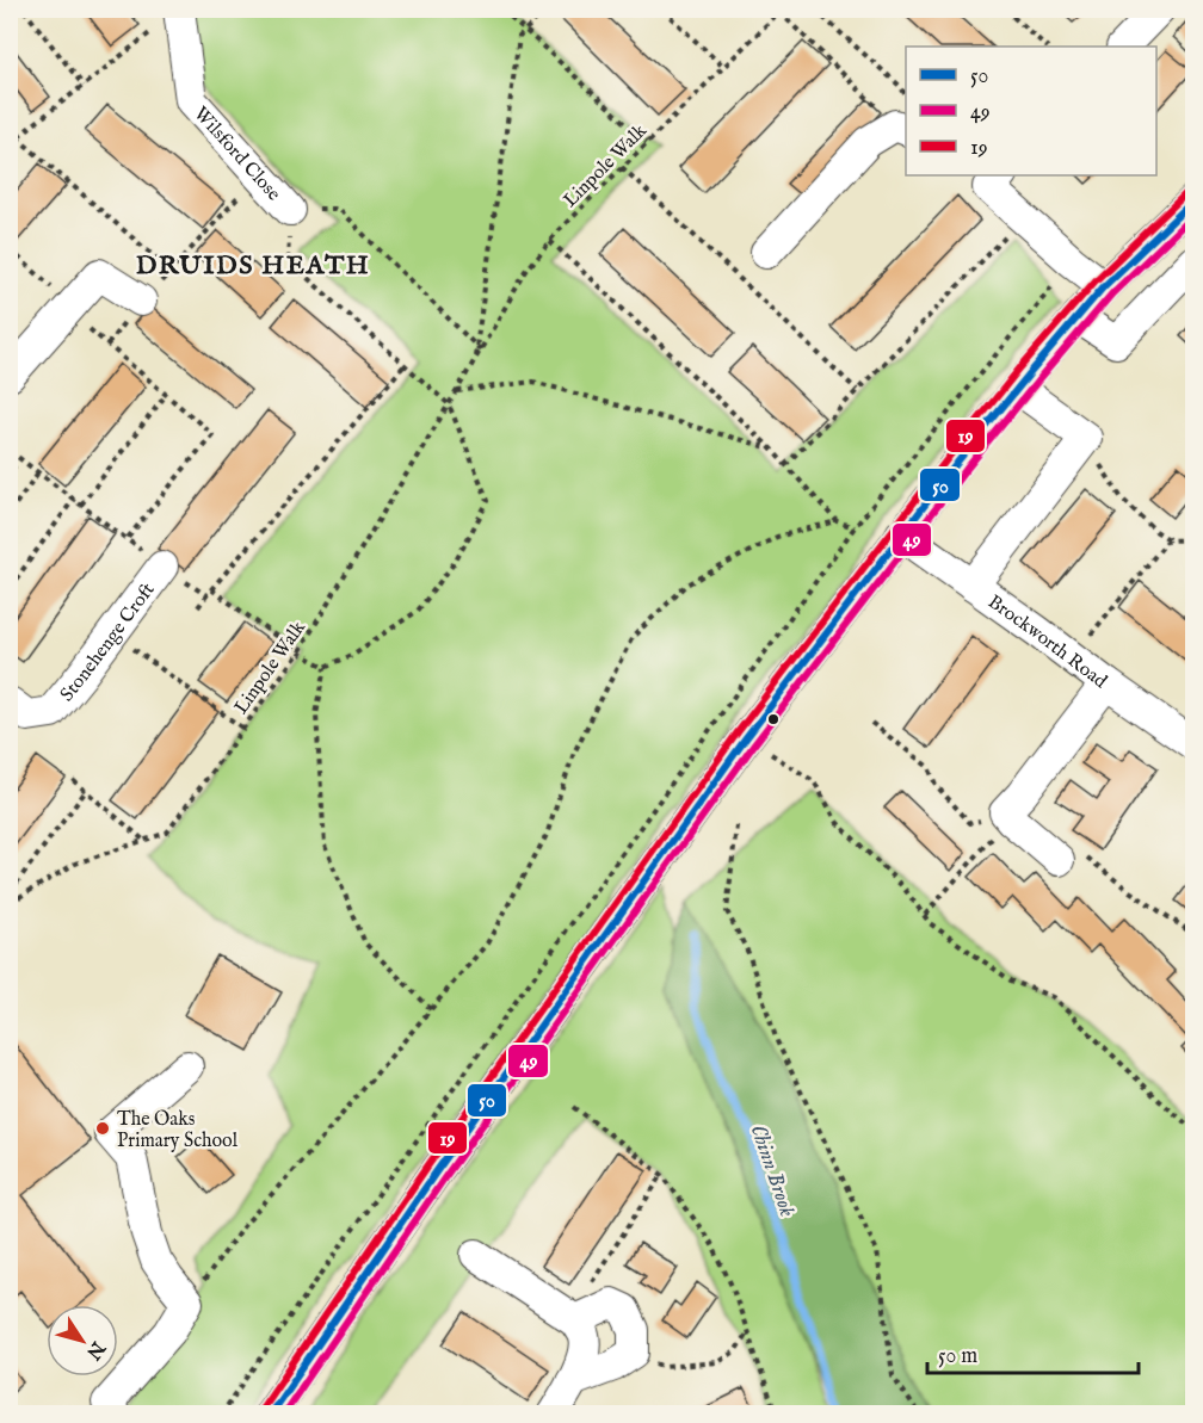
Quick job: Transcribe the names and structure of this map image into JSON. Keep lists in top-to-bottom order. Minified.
{"streets":{"street":["Wilsford Close","Brockworth Road","Stonehenge Croft"],"path":["Linpole Walk"]},"districts":["DRUIDS HEATH"],"water":["Chinn Brook"],"places":["The Oaks Primary School"],"lines":["transit line 19","transit line 50","transit line 49"],"legend":["50","49","19"],"scale_bar":"50 m","north":"bottom right"}
